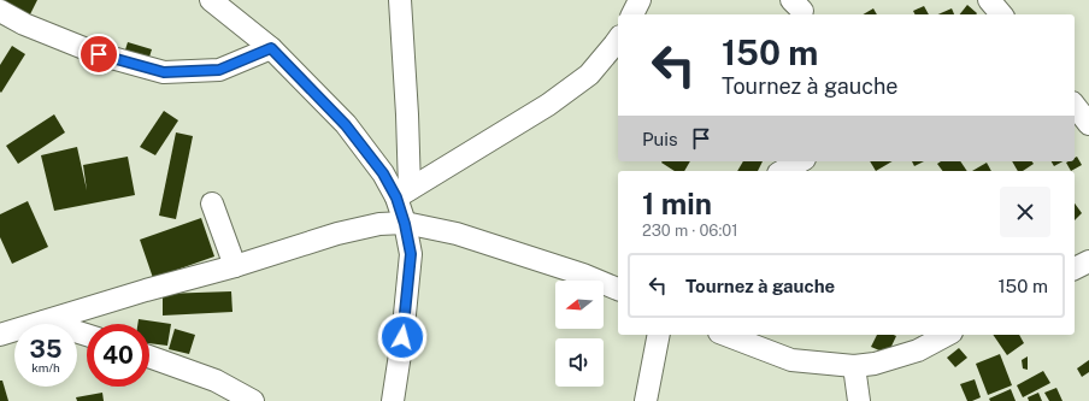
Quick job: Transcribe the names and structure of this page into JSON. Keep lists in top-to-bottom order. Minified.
{"north":"left","page":{"turn":["150 m","Tournez à gauche"],"then":"Puis","heading":["1 min","230 m · 06:01"],"list":[{"name":"Tournez à gauche","value":"150 m"}],"speed":"35 km/h","limit":"40"}}
